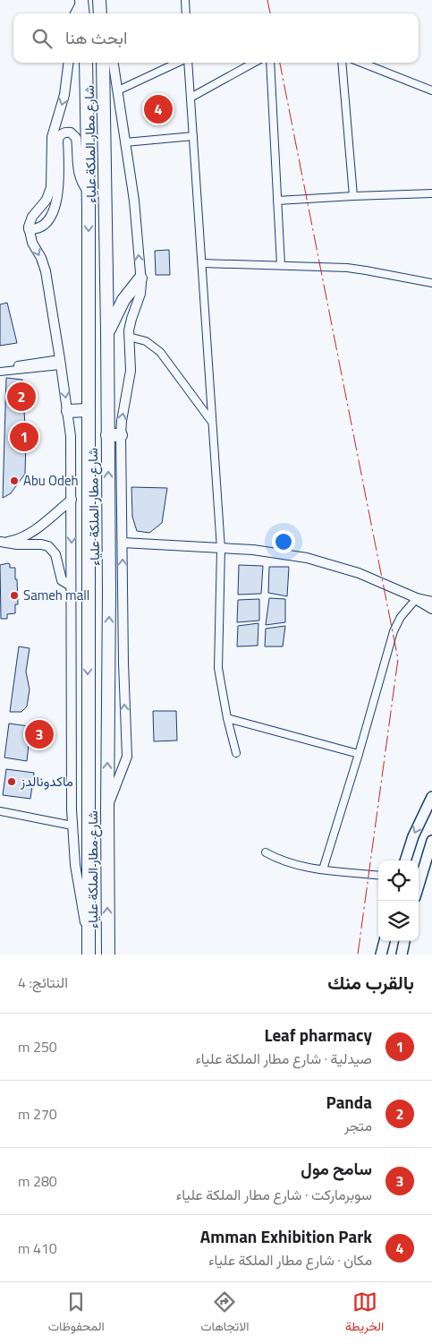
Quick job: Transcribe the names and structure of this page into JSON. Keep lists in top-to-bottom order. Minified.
{"streets":{"highway":["شارع مطار الملكة علياء"]},"places":["Abu Odeh","Sameh mall","ماكدونالدز"],"page":{"search":"ابحث هنا","pins":["4","2","1","3"],"heading":["بالقرب منك","النتائج: 4"],"list":[{"mark":"1","name":"Leaf pharmacy","note":"صيدلية · شارع مطار الملكة علياء","value":"250 m"},{"mark":"2","name":"Panda","note":"متجر","value":"270 m"},{"mark":"3","name":"سامح مول","note":"سوبرماركت · شارع مطار الملكة علياء","value":"280 m"},{"mark":"4","name":"Amman Exhibition Park","note":"مكان · شارع مطار الملكة علياء","value":"410 m"}],"nav":["الخريطة","الاتجاهات","المحفوظات"]}}
